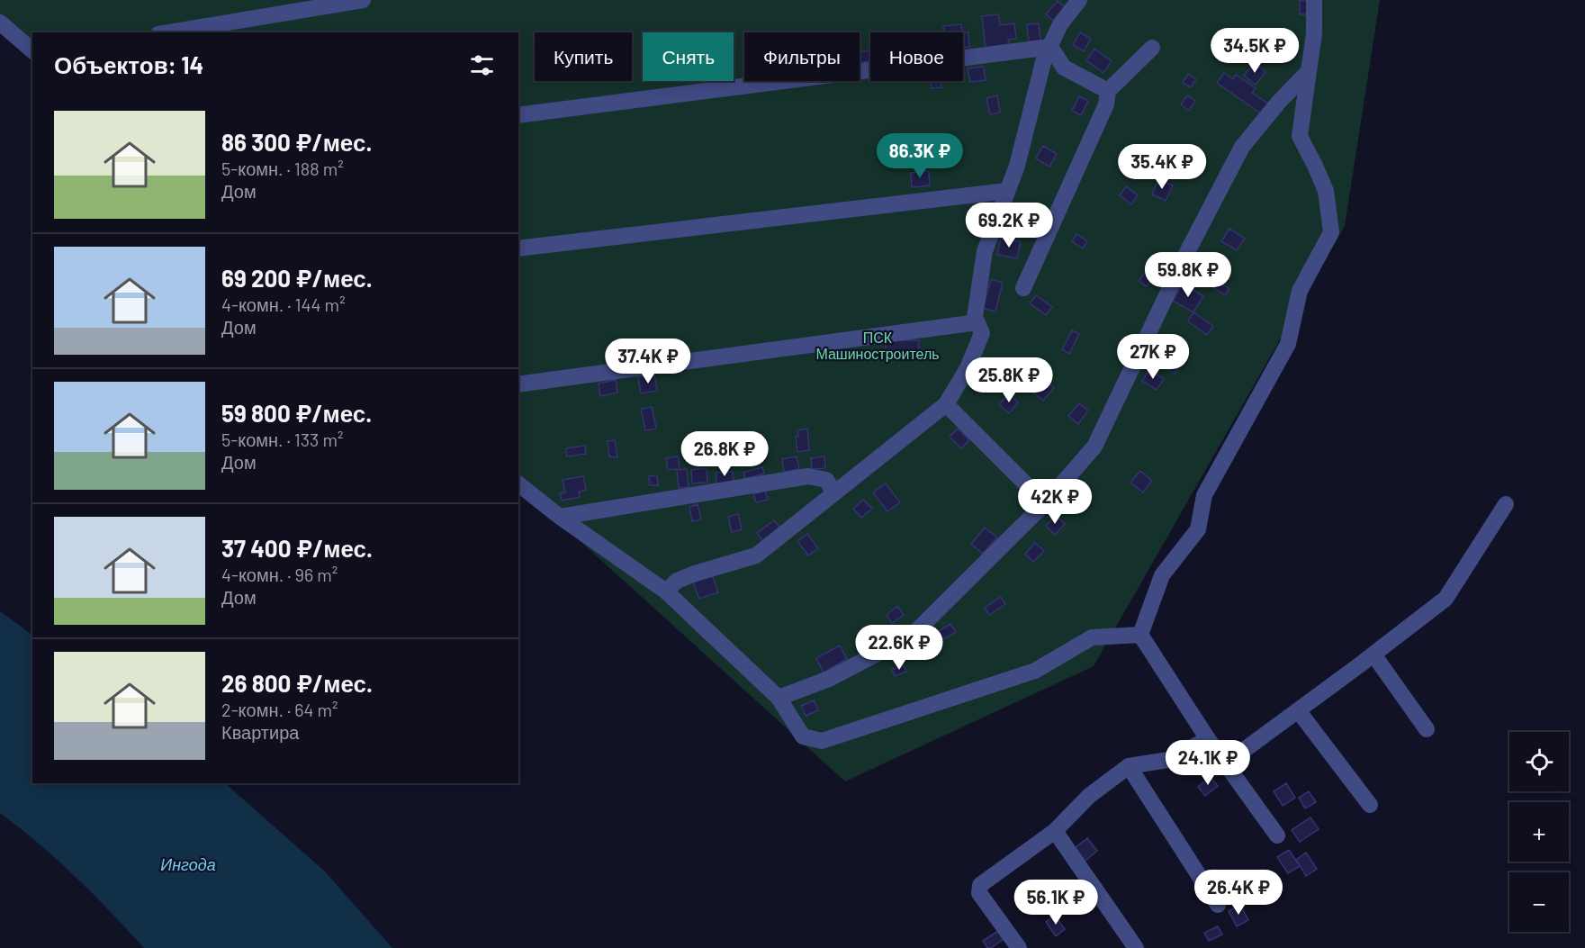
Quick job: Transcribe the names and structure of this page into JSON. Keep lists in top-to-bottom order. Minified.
{"water":["Ингода"],"parks":["ПСК Машиностроитель"],"page":{"price":["34.5K ₽","86.3K ₽","35.4K ₽","69.2K ₽","59.8K ₽","27K ₽","37.4K ₽","25.8K ₽","26.8K ₽","42K ₽","22.6K ₽","24.1K ₽","26.4K ₽","56.1K ₽"],"chip":["Купить","Снять","Фильтры","Новое"],"heading":"Объектов: 14","list":[{"name":"86 300 ₽/мес.","note":"5-комн. · 188 m² · Дом"},{"name":"69 200 ₽/мес.","note":"4-комн. · 144 m² · Дом"},{"name":"59 800 ₽/мес.","note":"5-комн. · 133 m² · Дом"},{"name":"37 400 ₽/мес.","note":"4-комн. · 96 m² · Дом"},{"name":"26 800 ₽/мес.","note":"2-комн. · 64 m² · Квартира"}],"map_buttons":["+","−"]}}
